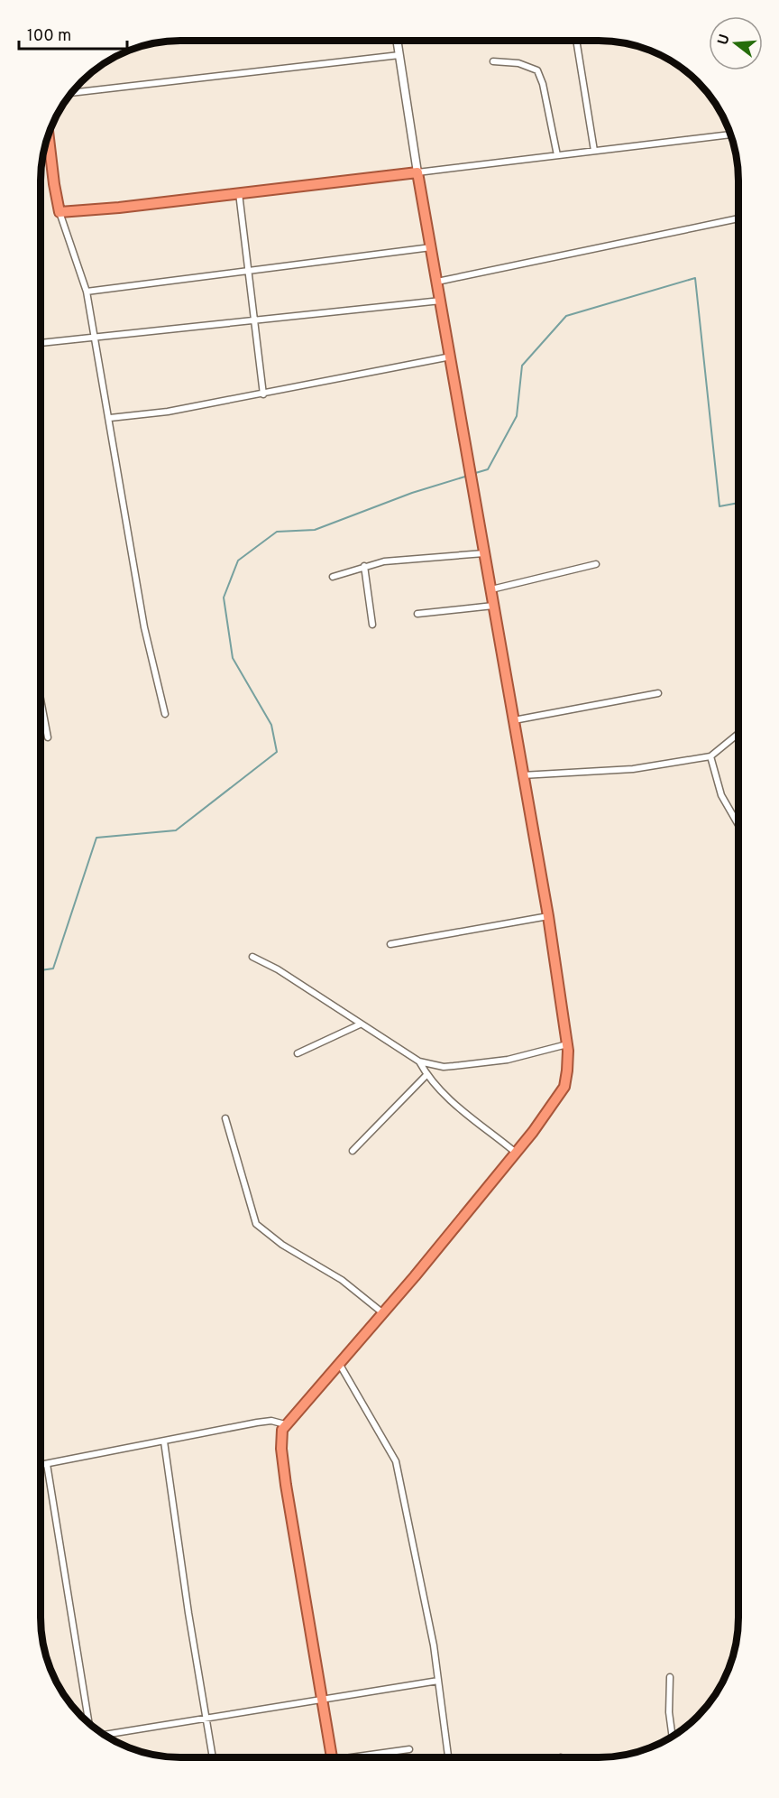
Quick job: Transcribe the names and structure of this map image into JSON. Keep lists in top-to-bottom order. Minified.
{"scale_bar":"100 m","north":"left"}
